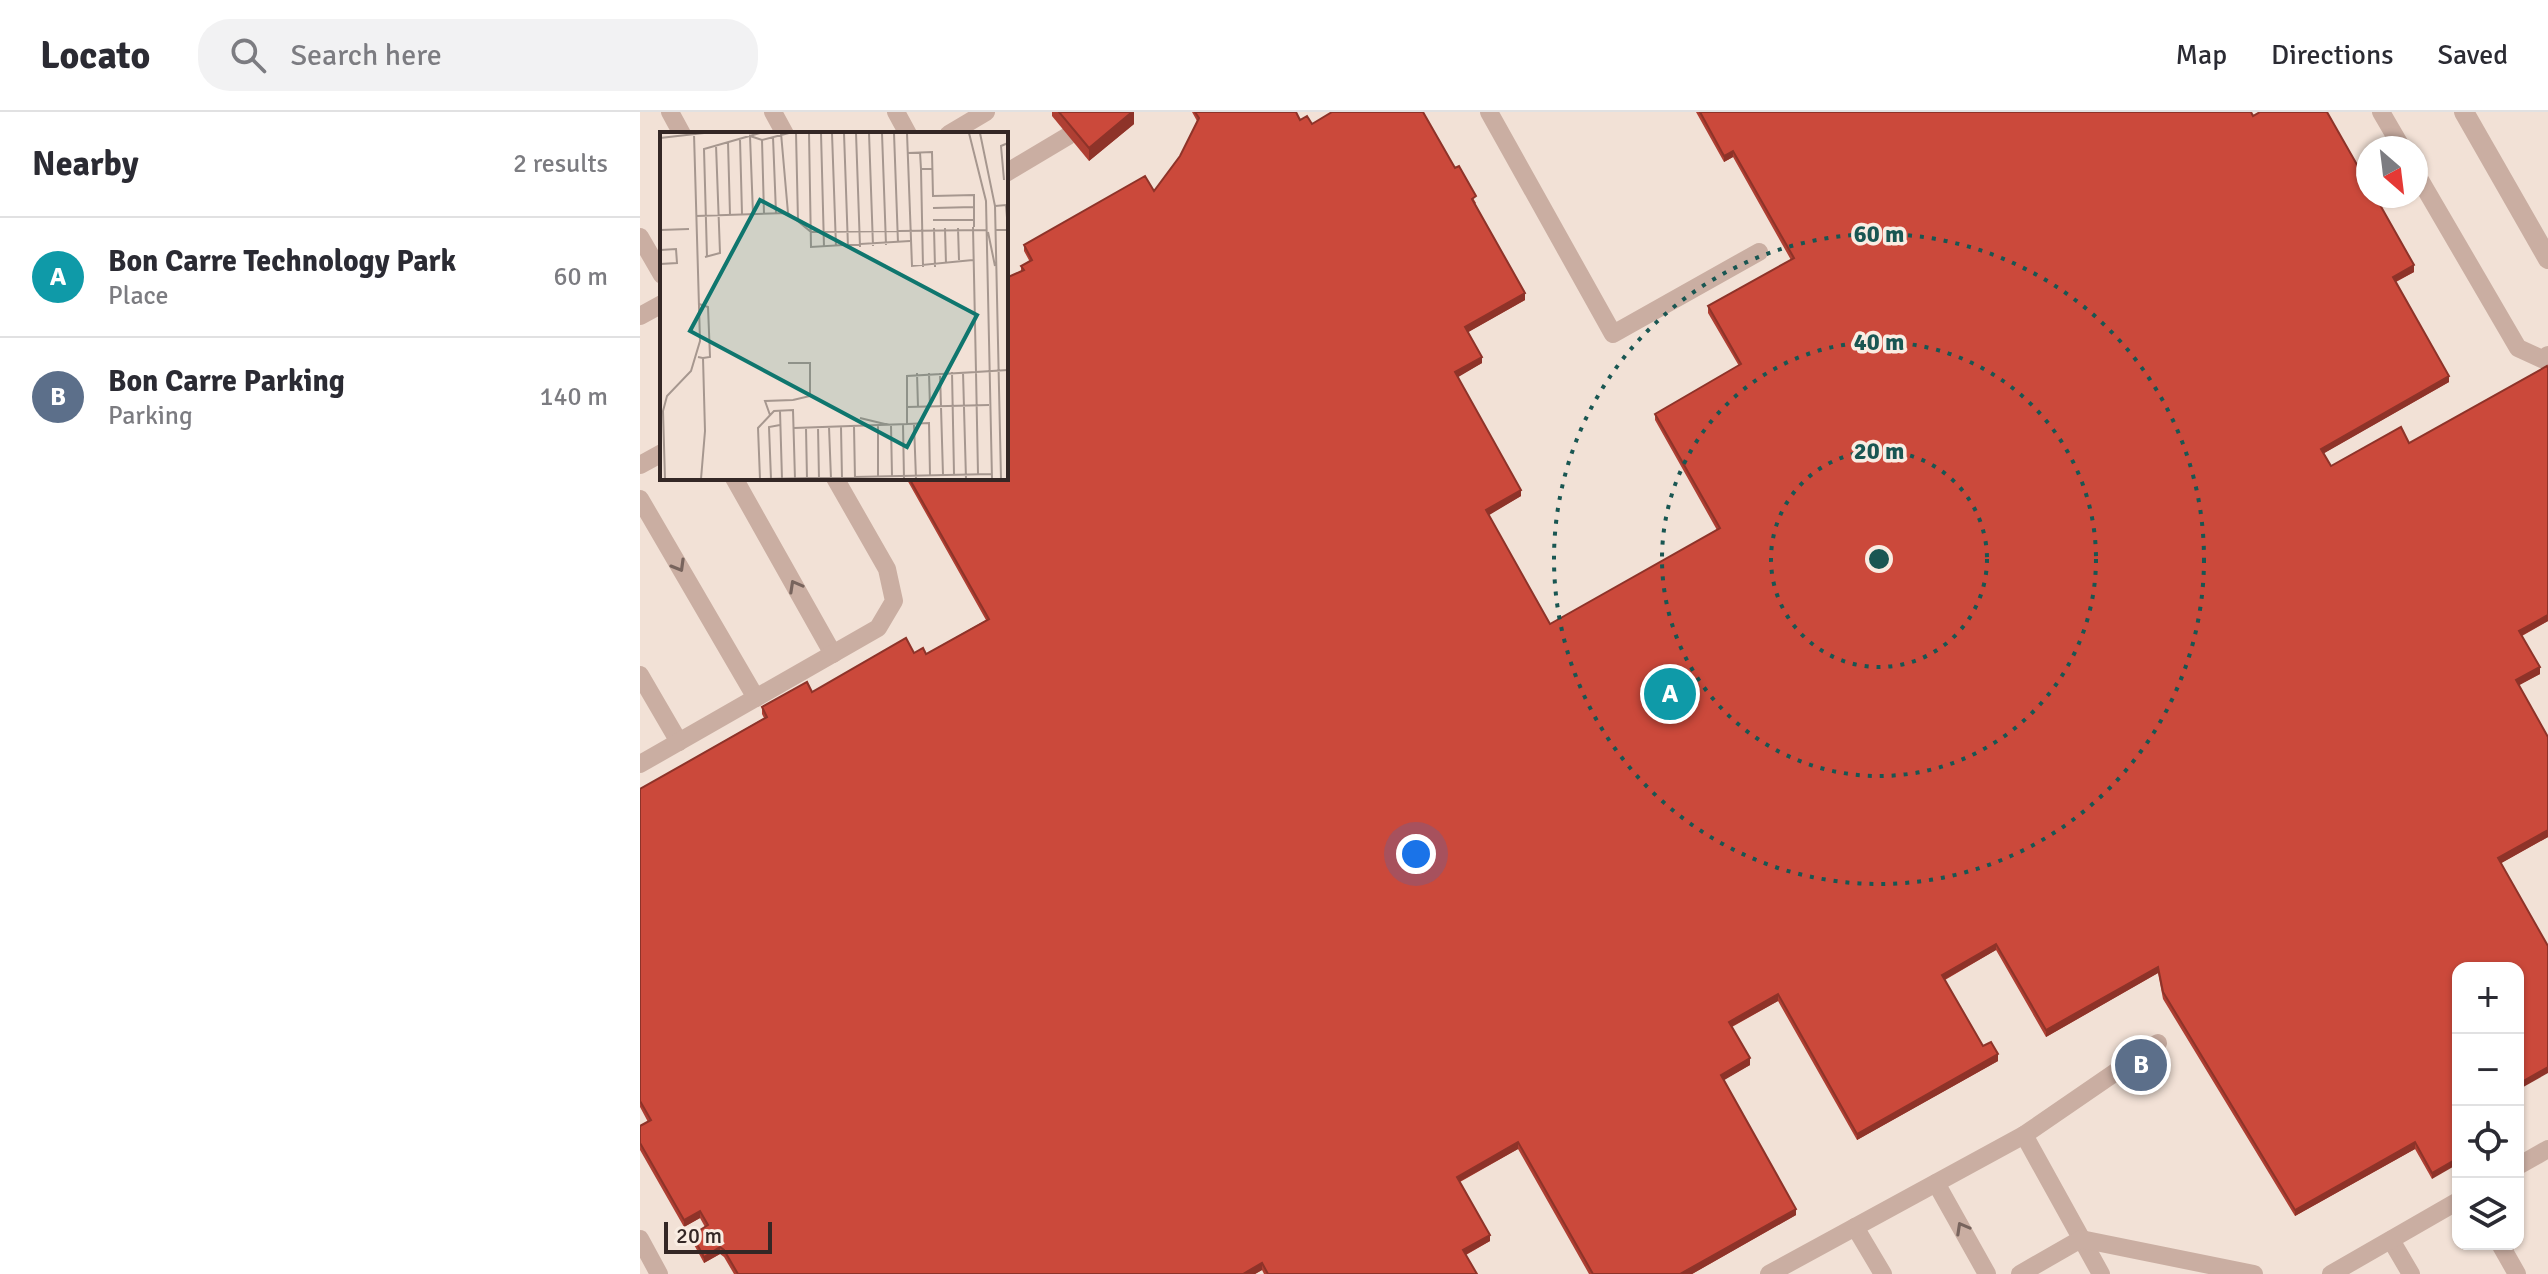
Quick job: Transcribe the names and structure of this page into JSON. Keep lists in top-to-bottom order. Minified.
{"scale_bar":"20 m","north":"bottom right","page":{"header":"Locato","search":"Search here","nav":["Map","Directions","Saved"],"heading":["Nearby","2 results"],"list":[{"mark":"A","name":"Bon Carre Technology Park","note":"Place","value":"60 m"},{"mark":"B","name":"Bon Carre Parking","note":"Parking","value":"140 m"}],"pins":["A","B"],"map_buttons":["+","−"],"scale":"20 m"},"rings":["60 m","40 m","20 m"]}
